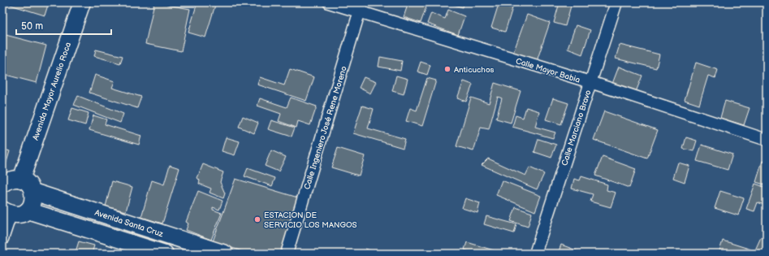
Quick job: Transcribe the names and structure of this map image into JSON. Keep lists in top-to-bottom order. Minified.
{"streets":{"main road":["Avenida Mayor Aurelio Roca","Avenida Santa Cruz"],"street":["Calle Mayor Babia","Calle Ingeniero José Rene Moreno","Calle Marciano Bravo"]},"crossings":[["Calle Mayor Babia","Calle Ingeniero José Rene Moreno"],["Calle Mayor Babia","Calle Marciano Bravo"],["Avenida Mayor Aurelio Roca","Avenida Santa Cruz"]],"places":["Anticuchos","ESTACION DE SERVICIO LOS MANGOS"],"scale_bar":"50 m"}
